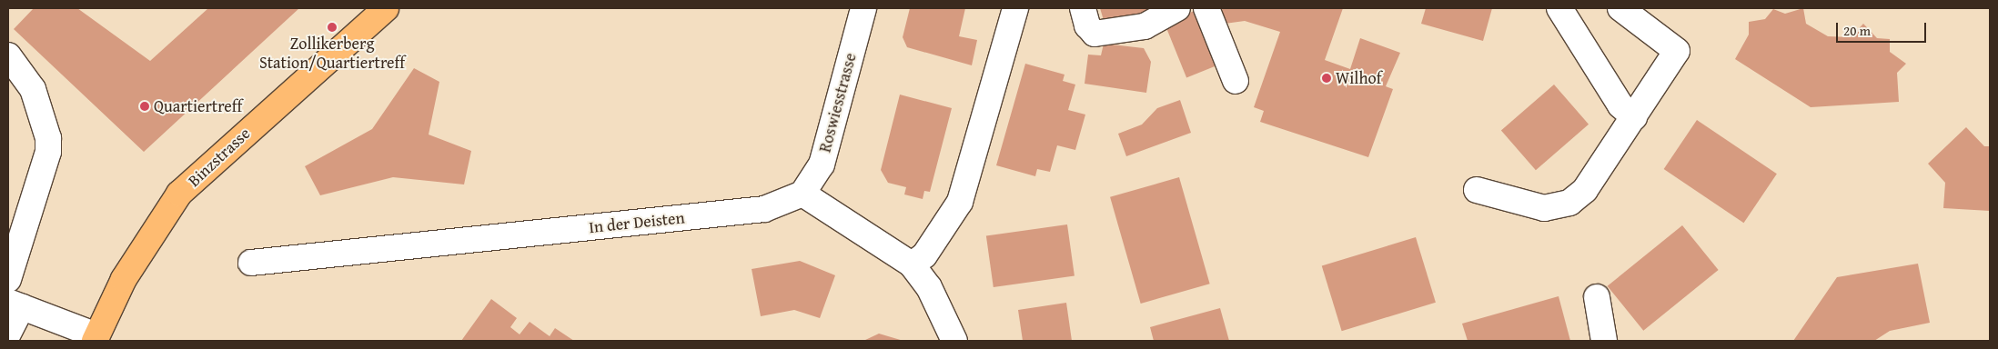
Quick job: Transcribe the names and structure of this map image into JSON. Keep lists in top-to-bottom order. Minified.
{"streets":{"main road":["Binzstrasse"],"street":["Roswiesstrasse","In der Deisten"]},"crossings":[["Roswiesstrasse","In der Deisten"]],"places":["Zollikerberg Station/Quartiertreff","Wilhof","Quartiertreff"],"scale_bar":"20 m"}
